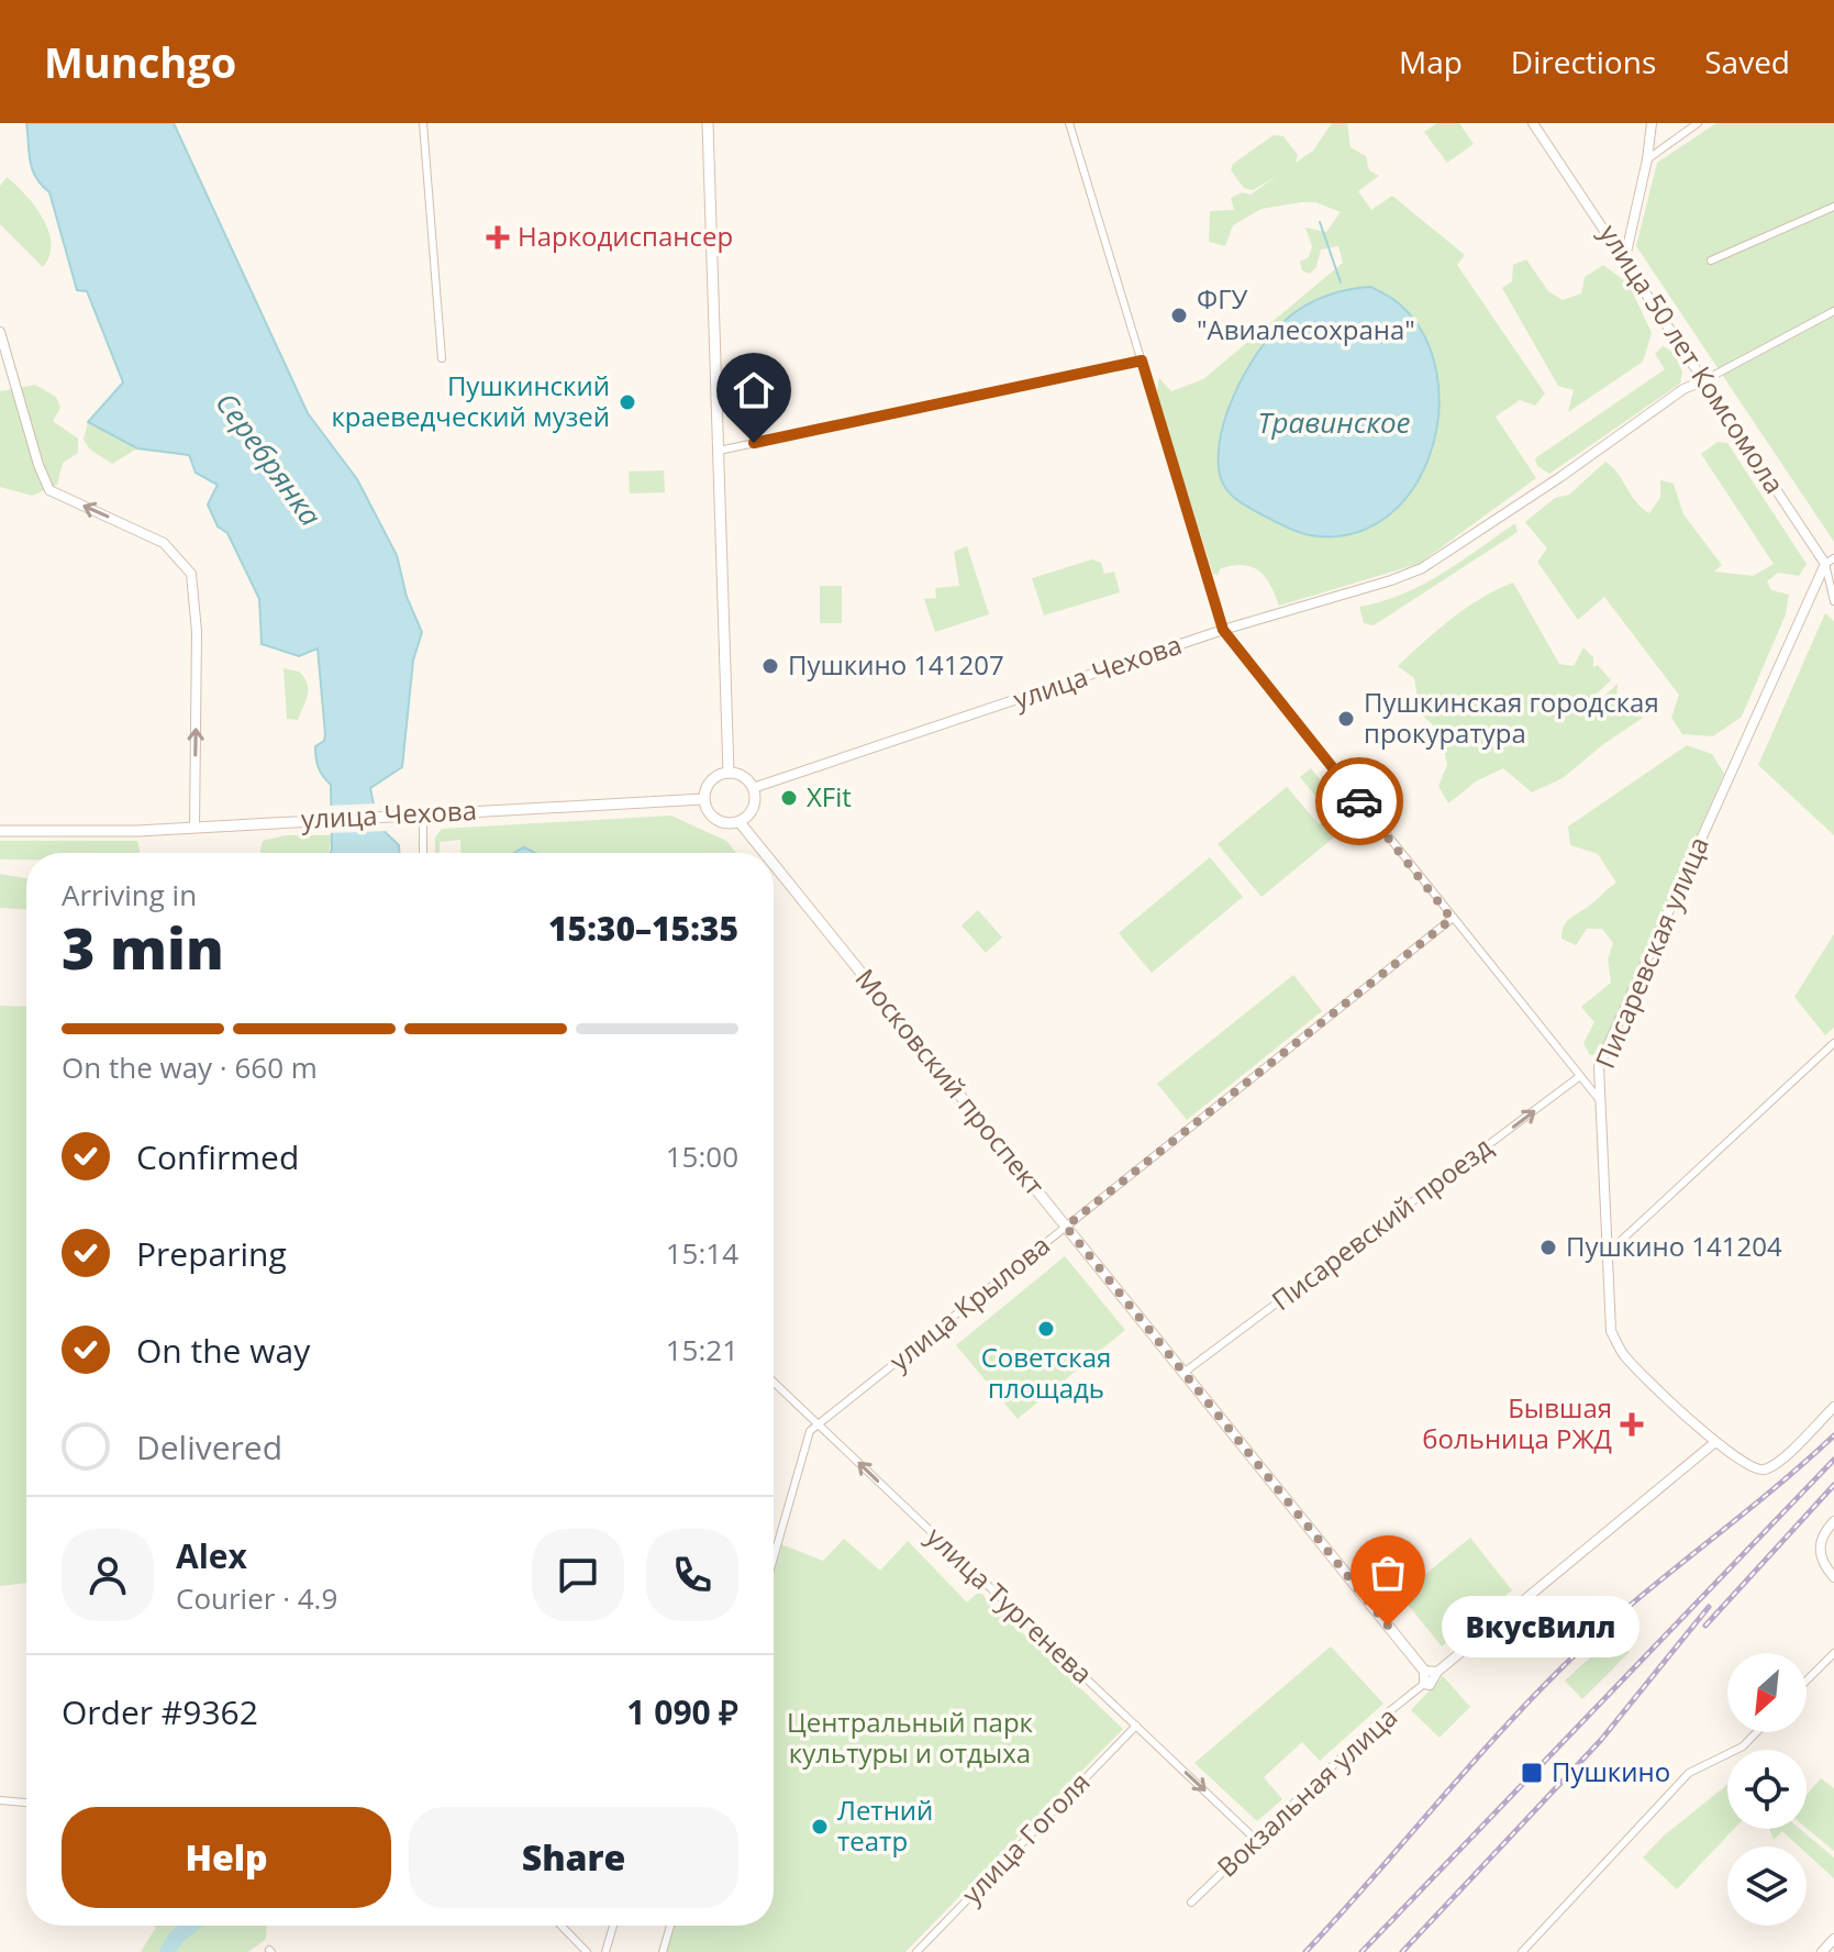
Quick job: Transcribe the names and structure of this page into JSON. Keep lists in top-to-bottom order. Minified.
{"streets":{"main road":["улица Чехова","Московский проспект"],"street":["улица 50 лет Комсомола","Писаревская улица","Писаревский проезд","улица Крылова","улица Тургенева","Вокзальная улица","улица Гоголя"]},"crossings":[["улица 50 лет Комсомола","улица Чехова"],["улица 50 лет Комсомола","Писаревская улица"],["улица Чехова","Московский проспект"],["Писаревская улица","Вокзальная улица"],["Московский проспект","Писаревский проезд"],["Московский проспект","улица Крылова"],["улица Крылова","улица Тургенева"],["улица Тургенева","Вокзальная улица"],["улица Тургенева","улица Гоголя"]],"one_way":["Писаревский проезд"],"water":["Травинское","Серебрянка"],"parks":["Центральный парк культуры и отдыха"],"places":{"health":["Наркодиспансер","Бывшая больница РЖД"],"other":["ФГУ \"Авиалесохрана\"","Пушкинский краеведческий музей","Пушкино 141207","Пушкинская городская прокуратура","XFit","Пушкино 141204","Советская площадь","ВкусВилл","Летний театр"],"transit":["Пушкино"]},"north":"bottom left","page":{"header":"Munchgo","nav":["Map","Directions","Saved"],"heading":["3 min","Arriving in","15:30–15:35"],"panel":["Alex","Courier · 4.9","Order #9362","1 090 ₽"],"bar":"On the way · 660 m","list":[["Confirmed","15:00"],["Preparing","15:14"],["On the way","15:21"],"Delivered"],"bubble":"ВкусВилл","buttons":["Help","Share"]}}
